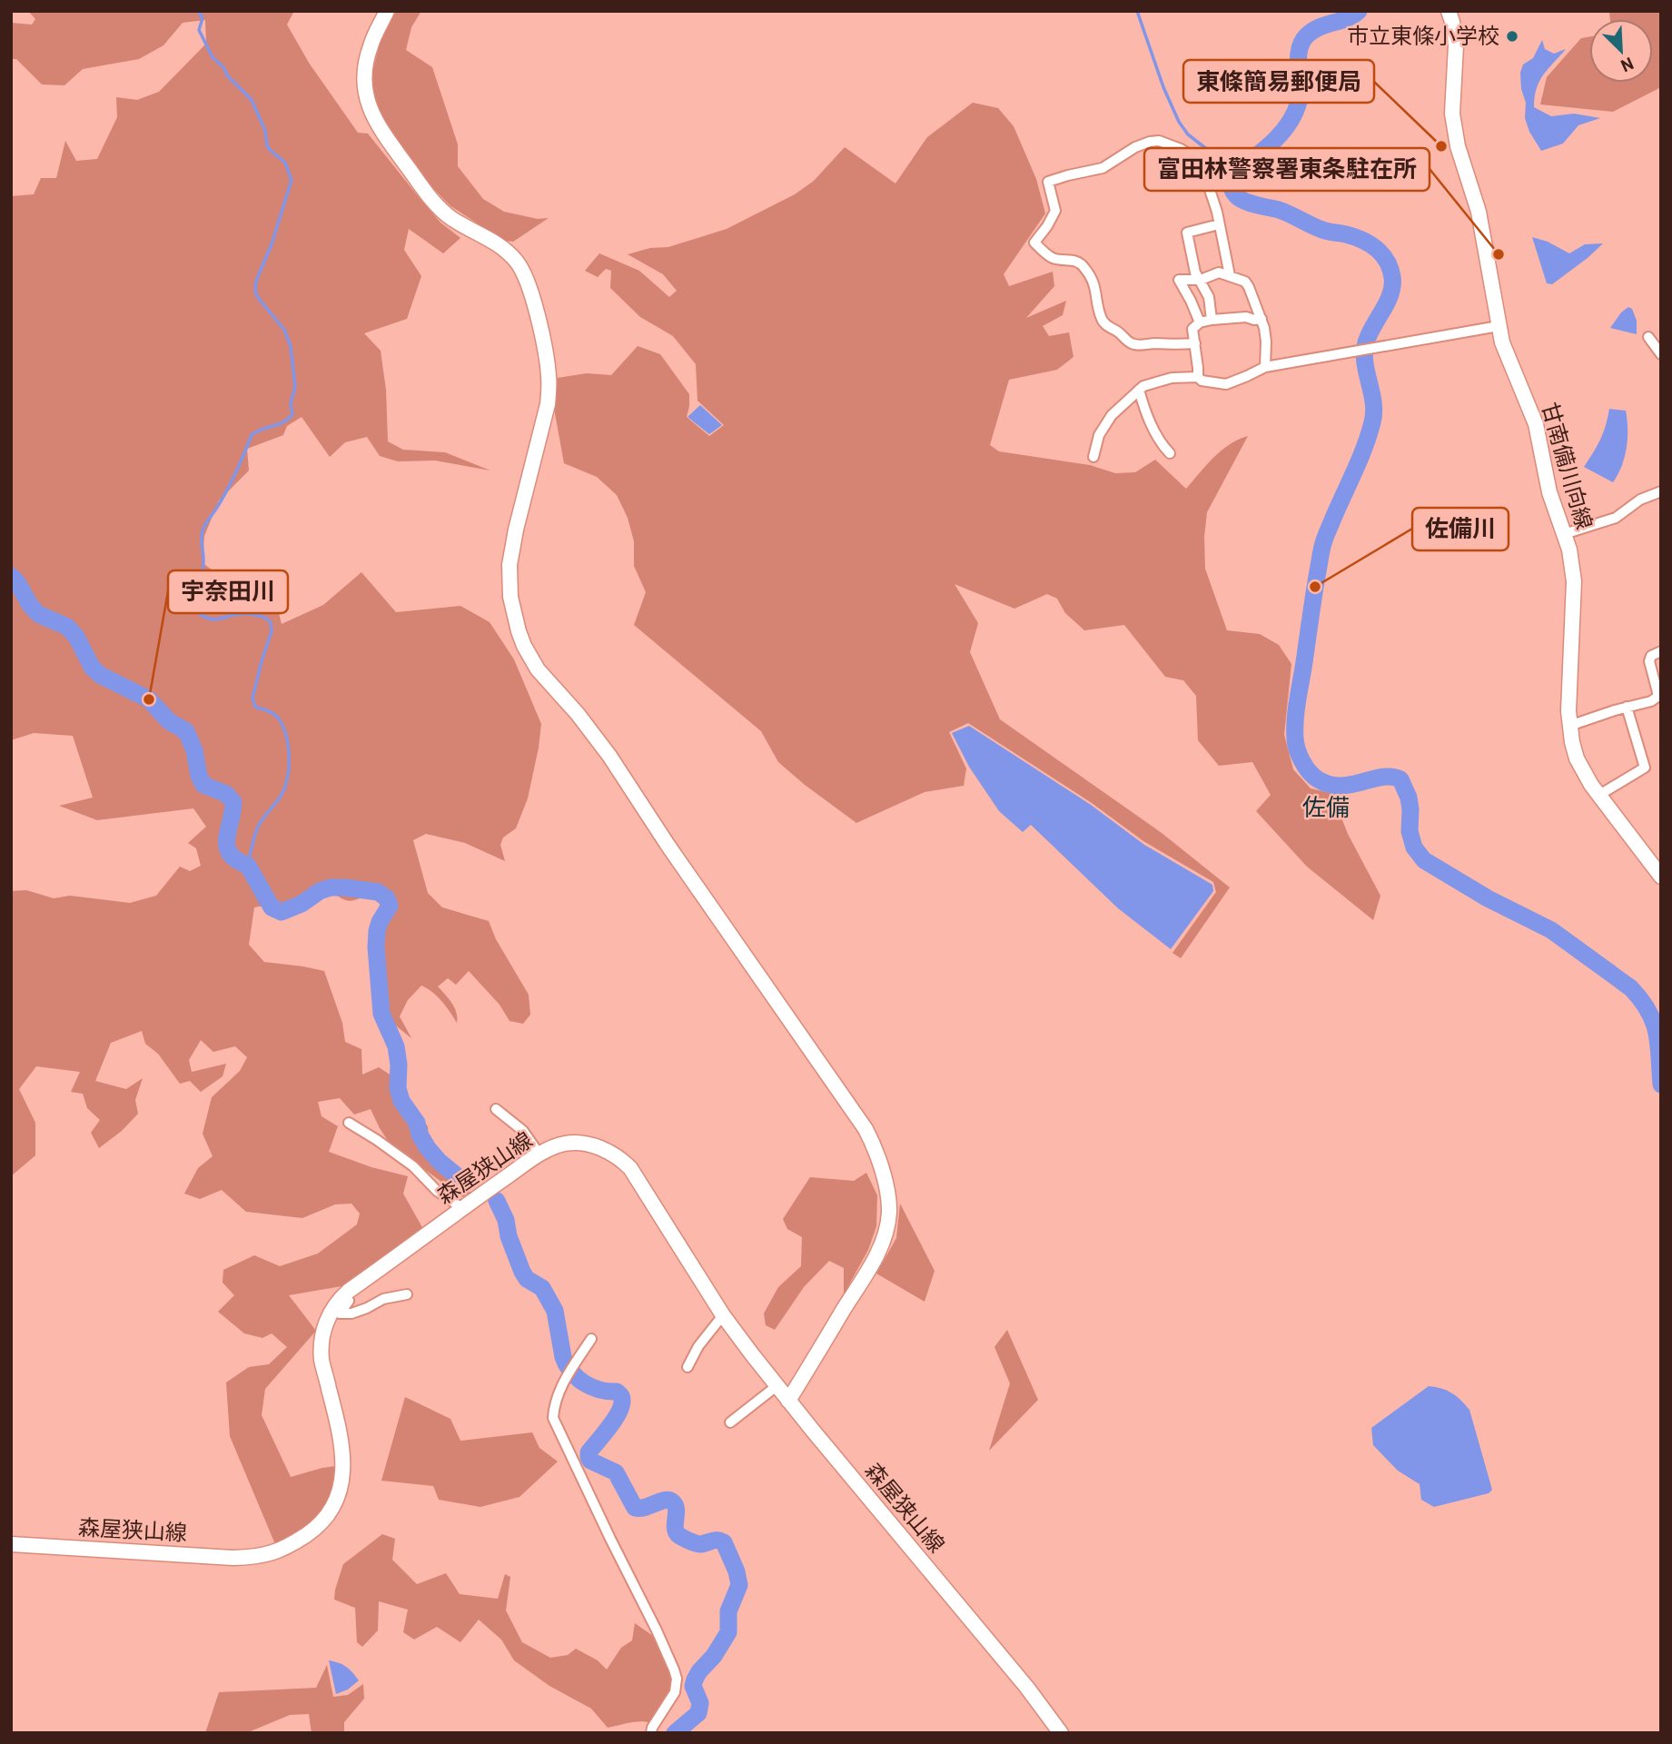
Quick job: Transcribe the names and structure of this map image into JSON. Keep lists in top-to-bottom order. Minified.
{"streets":{"main road":["甘南備川向線","森屋狭山線"]},"districts":["佐備"],"places":["市立東條小学校","東條簡易郵便局","富田林警察署東条駐在所","佐備川","宇奈田川"],"north":"bottom right"}
